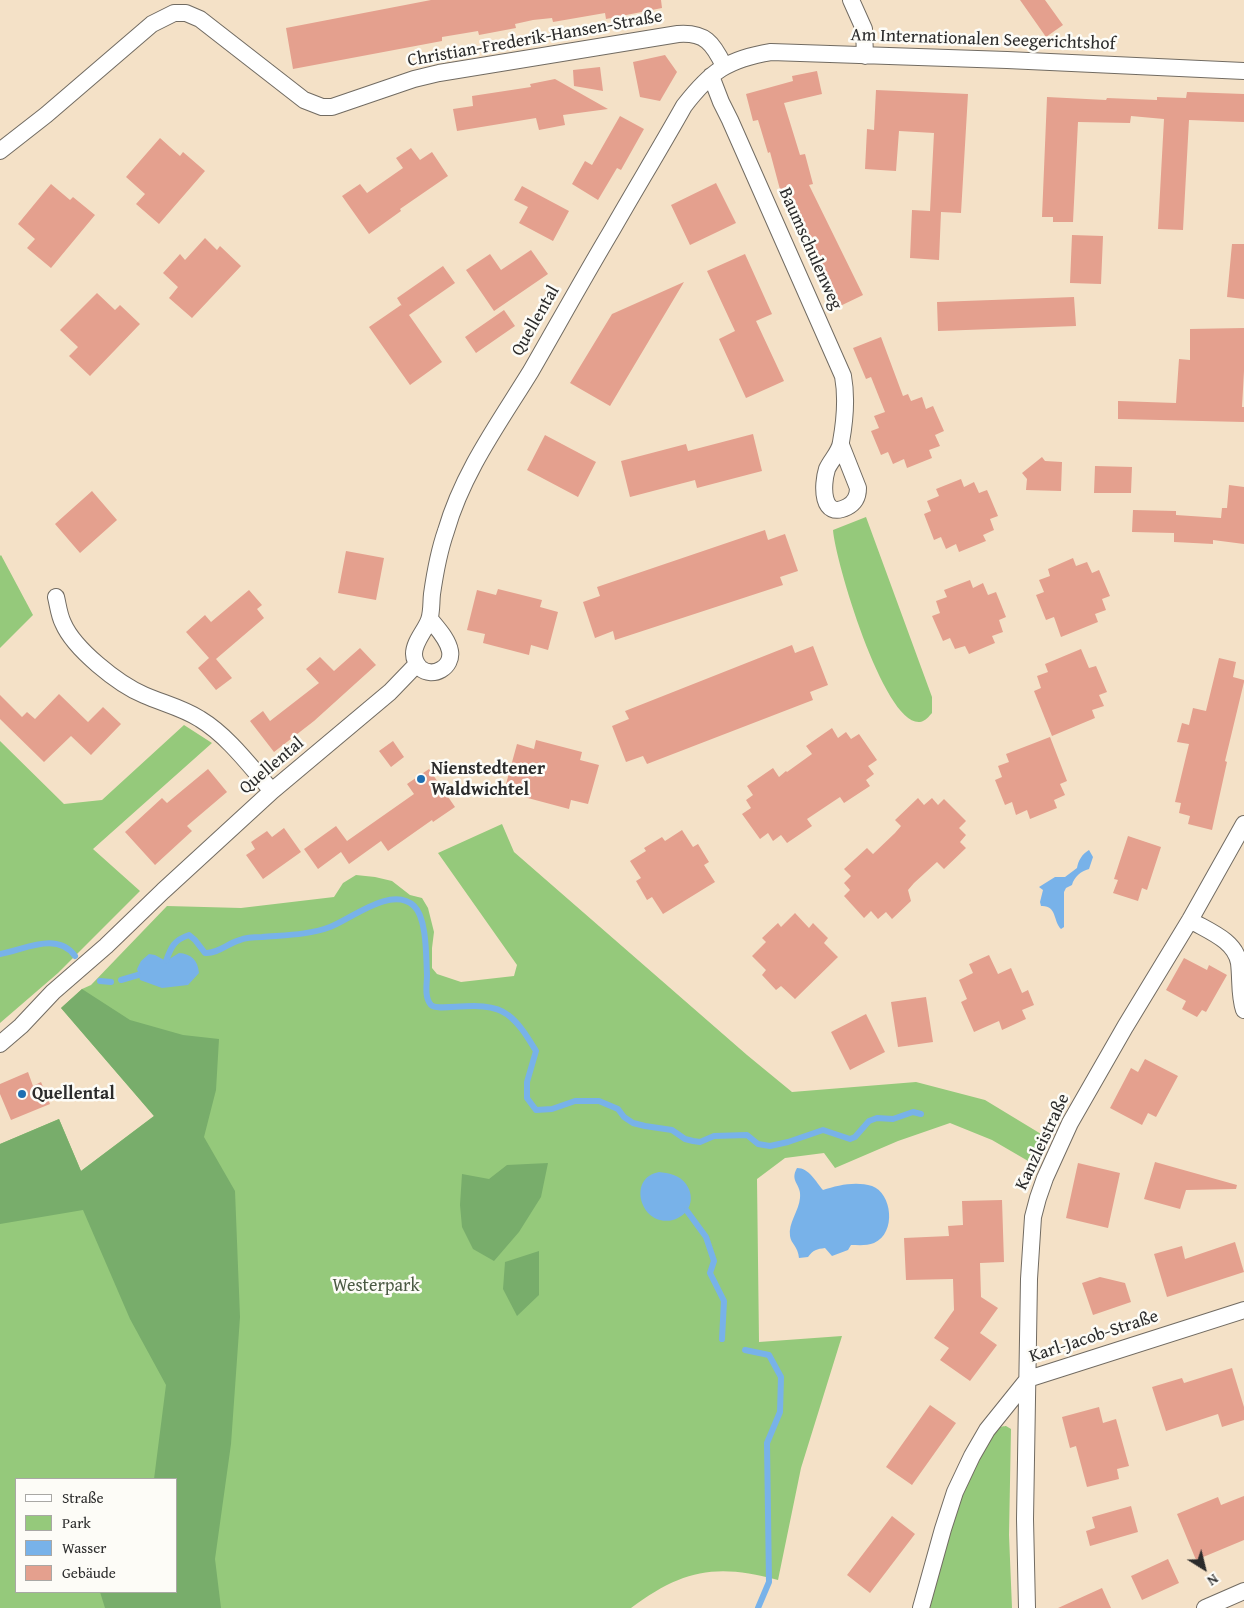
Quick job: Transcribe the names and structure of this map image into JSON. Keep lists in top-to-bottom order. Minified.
{"streets":{"street":["Christian-Frederik-Hansen-Straße","Am Internationalen Seegerichtshof","Baumschulenweg","Quellental","Kanzleistraße","Karl-Jacob-Straße"]},"crossings":[["Christian-Frederik-Hansen-Straße","Am Internationalen Seegerichtshof"],["Christian-Frederik-Hansen-Straße","Baumschulenweg"],["Christian-Frederik-Hansen-Straße","Quellental"],["Am Internationalen Seegerichtshof","Baumschulenweg"],["Am Internationalen Seegerichtshof","Quellental"],["Baumschulenweg","Quellental"],["Kanzleistraße","Karl-Jacob-Straße"]],"parks":["Westerpark"],"places":["Nienstedtener Waldwichtel","Quellental"],"legend":["Straße","Park","Wasser","Gebäude"],"north":"bottom right"}
